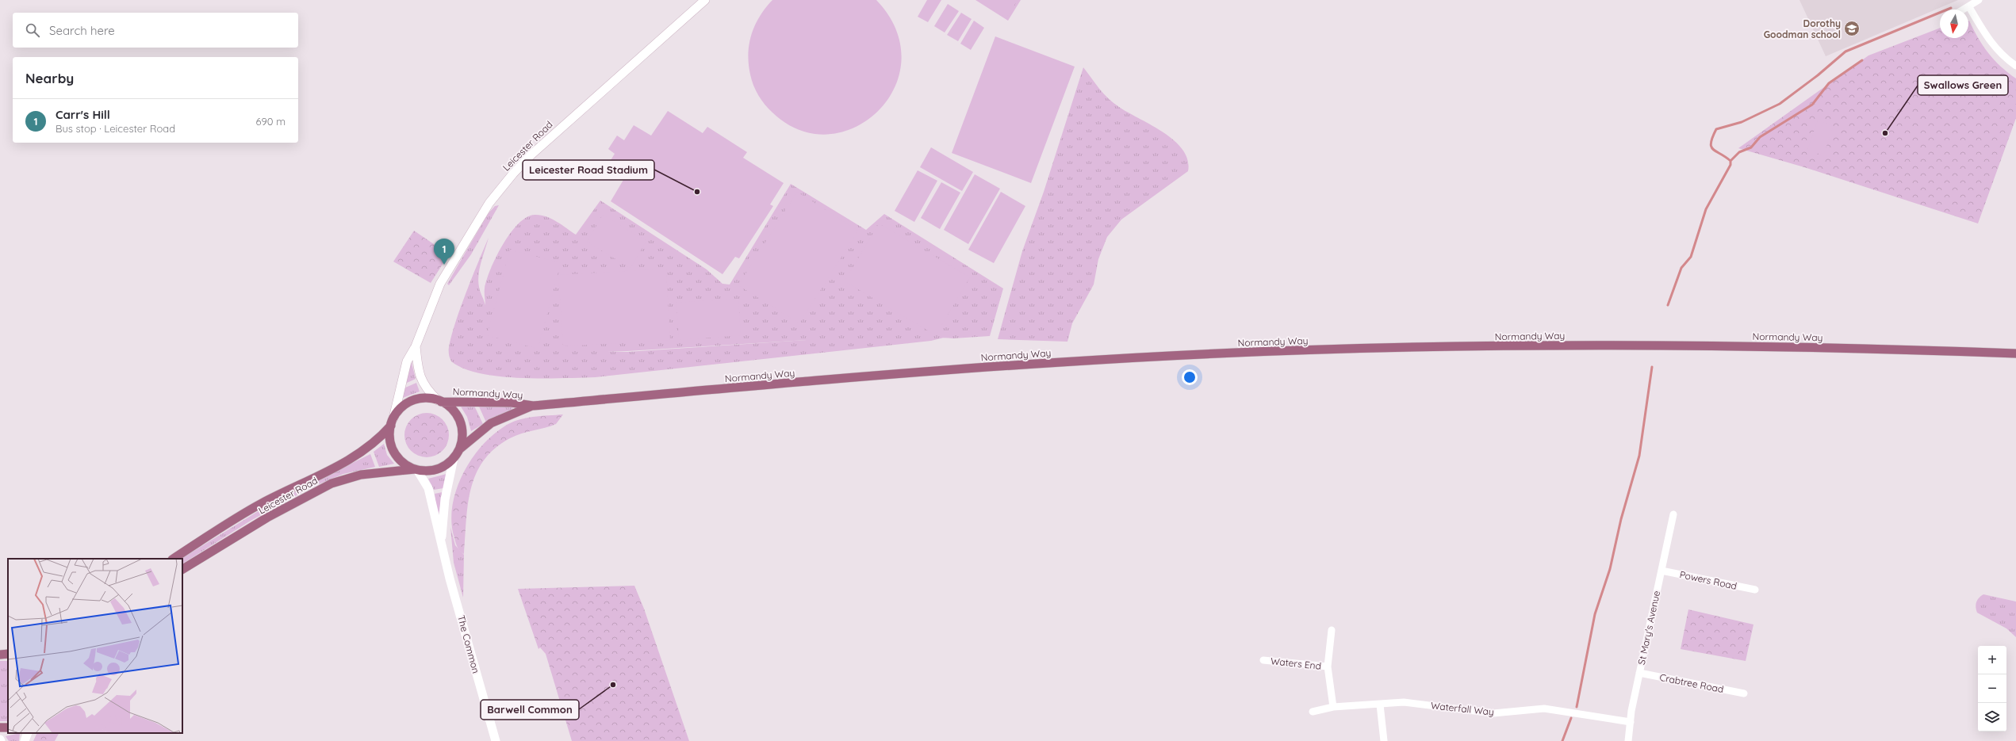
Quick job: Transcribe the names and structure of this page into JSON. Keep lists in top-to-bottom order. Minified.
{"streets":{"main road":["Leicester Road","Normandy Way","The Common"],"street":["Powers Road","St Mary's Avenue","Waters End","Crabtree Road","Waterfall Way"]},"crossings":[["Leicester Road","Normandy Way"],["Leicester Road","The Common"],["Normandy Way","The Common"],["Powers Road","St Mary's Avenue"],["St Mary's Avenue","Crabtree Road"],["St Mary's Avenue","Waterfall Way"]],"places":{"school or university":["Dorothy Goodman school"],"other":["Swallows Green","Leicester Road Stadium","Barwell Common"]},"north":"bottom","page":{"search":"Search here","heading":"Nearby","list":[{"mark":"1","name":"Carr's Hill","note":"Bus stop · Leicester Road","value":"690 m"}],"pins":"1","map_buttons":["+","−"]}}
